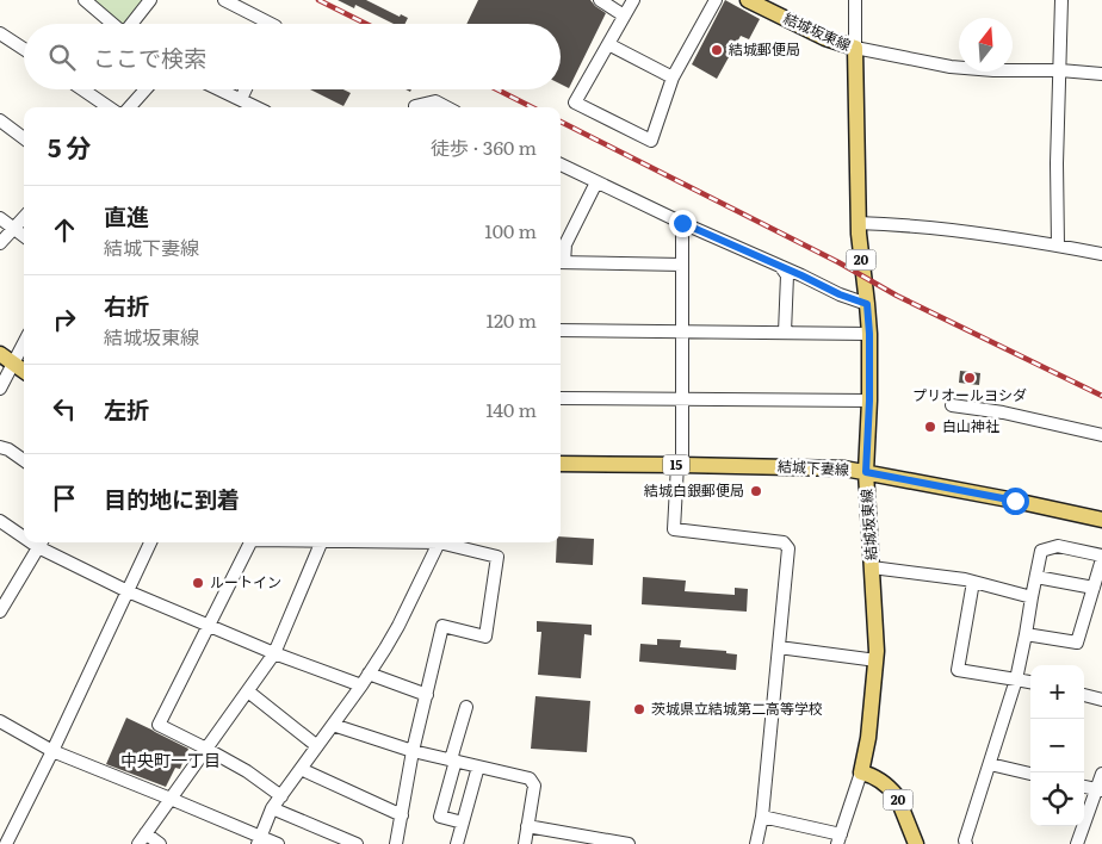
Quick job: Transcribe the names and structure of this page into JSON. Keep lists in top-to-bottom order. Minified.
{"streets":{"main road":["結城坂東線","20","15","結城下妻線"]},"crossings":[["結城坂東線","20"],["結城坂東線","結城下妻線"]],"districts":["中央町一丁目"],"places":["結城郵便局","プリオールヨシダ","白山神社","結城白銀郵便局","ルートイン","茨城県立結城第二高等学校"],"north":"top","page":{"search":"ここで検索","heading":["5 分","徒歩 · 360 m"],"list":[["直進","結城下妻線","100 m"],["右折","結城坂東線","120 m"],["左折","140 m"],"目的地に到着"],"map_buttons":["+","−"]}}
